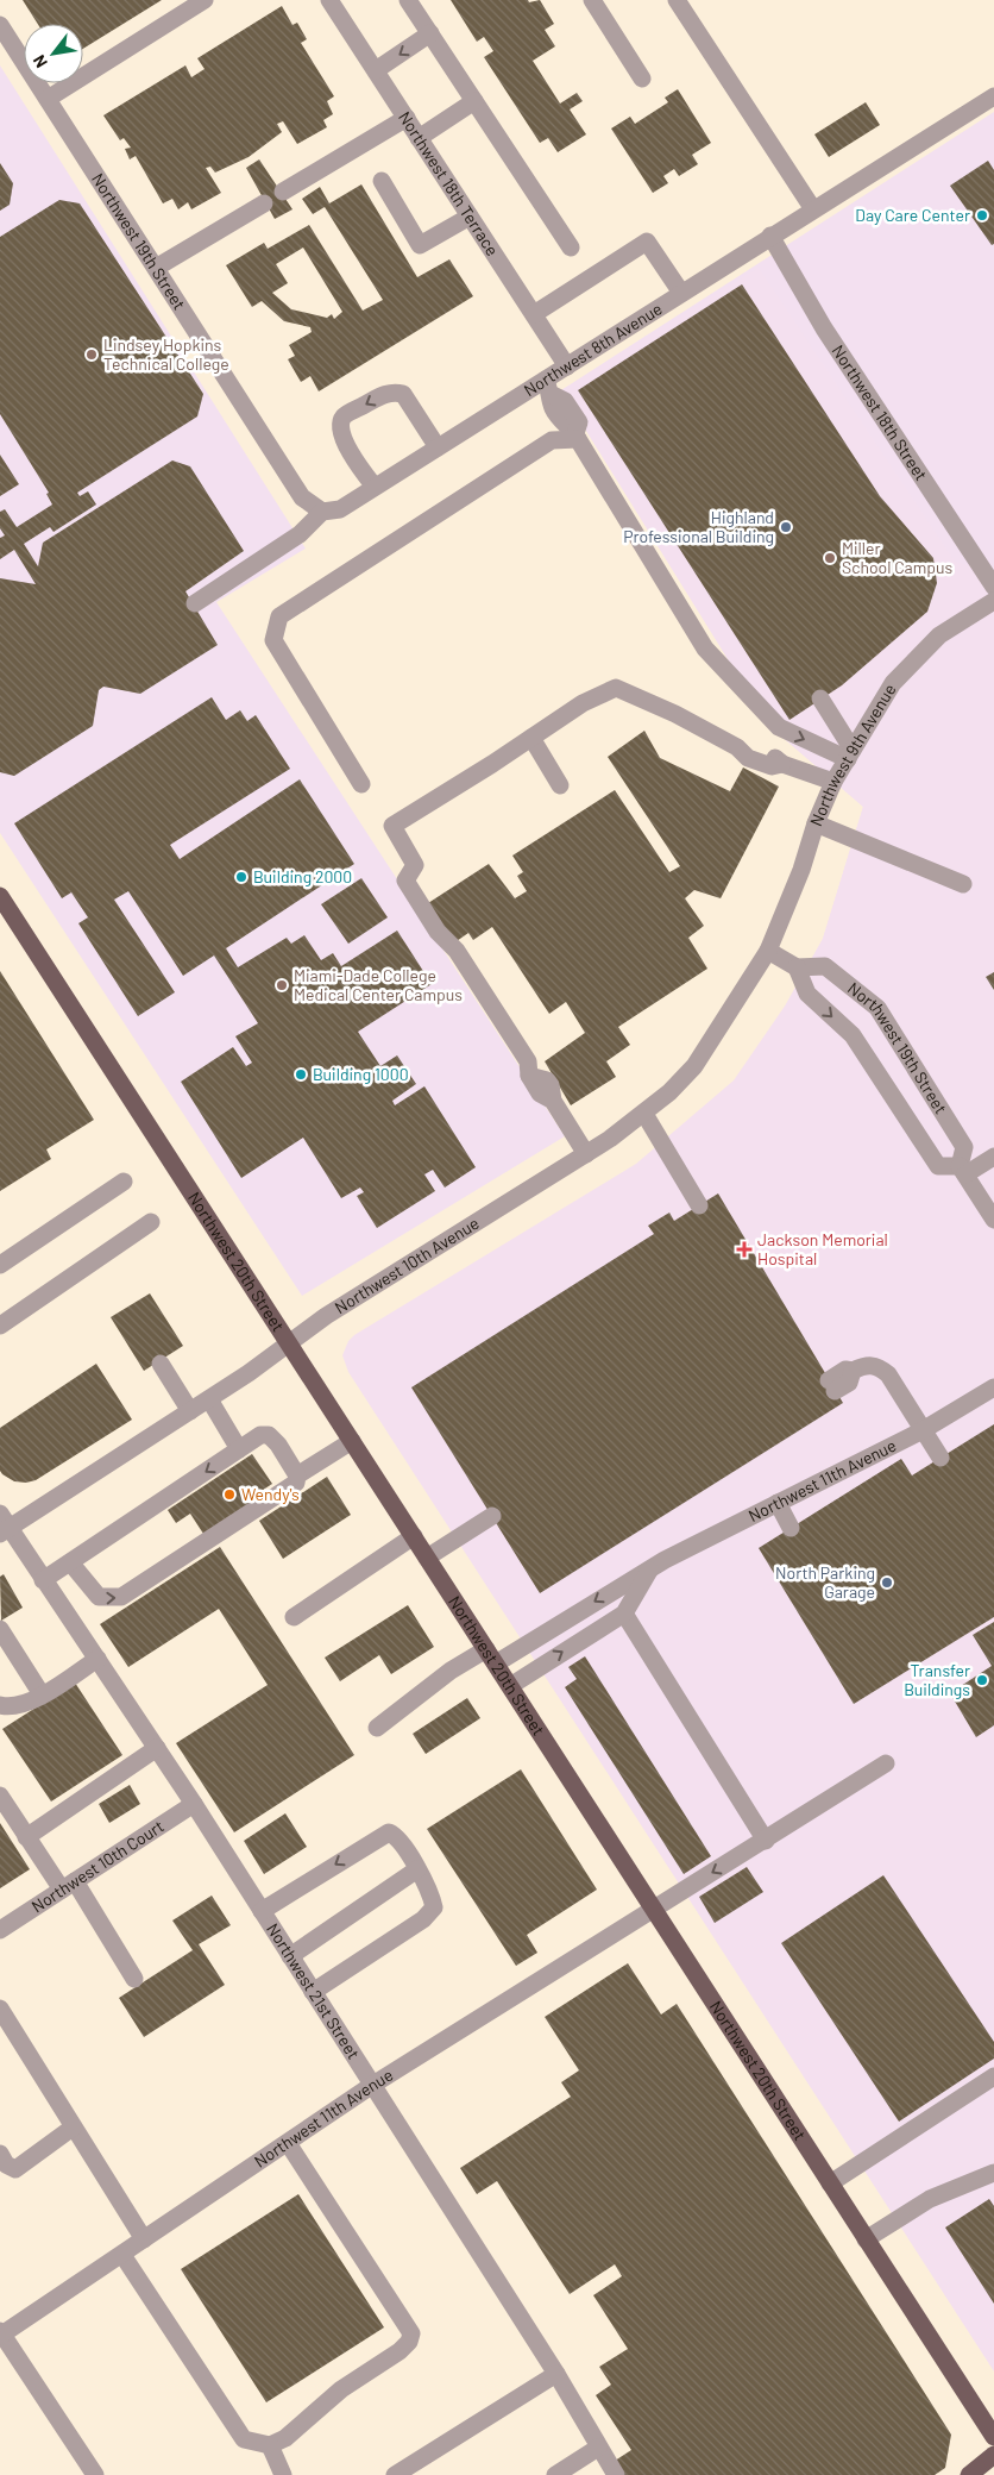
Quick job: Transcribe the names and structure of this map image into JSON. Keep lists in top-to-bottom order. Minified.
{"streets":{"main road":["Northwest 20th Street"],"street":["Northwest 18th Terrace","Northwest 19th Street","Northwest 8th Avenue","Northwest 18th Street","Northwest 9th Avenue","Northwest 10th Avenue","Northwest 11th Avenue","Northwest 10th Court","Northwest 21st Street"]},"crossings":[["Northwest 18th Terrace","Northwest 8th Avenue"],["Northwest 19th Street","Northwest 8th Avenue"],["Northwest 8th Avenue","Northwest 18th Street"],["Northwest 9th Avenue","Northwest 10th Avenue"],["Northwest 20th Street","Northwest 10th Avenue"],["Northwest 20th Street","Northwest 11th Avenue"],["Northwest 10th Avenue","Northwest 21st Street"],["Northwest 11th Avenue","Northwest 21st Street"],["Northwest 10th Court","Northwest 21st Street"]],"places":{"other":["Day Care Center","Lindsey Hopkins Technical College","Highland Professional Building","Miller School Campus","Building 2000","Miami-Dade College Medical Center Campus","Building 1000","Wendy's","North Parking Garage","Transfer Buildings"],"health":["Jackson Memorial Hospital"]},"north":"bottom left"}
